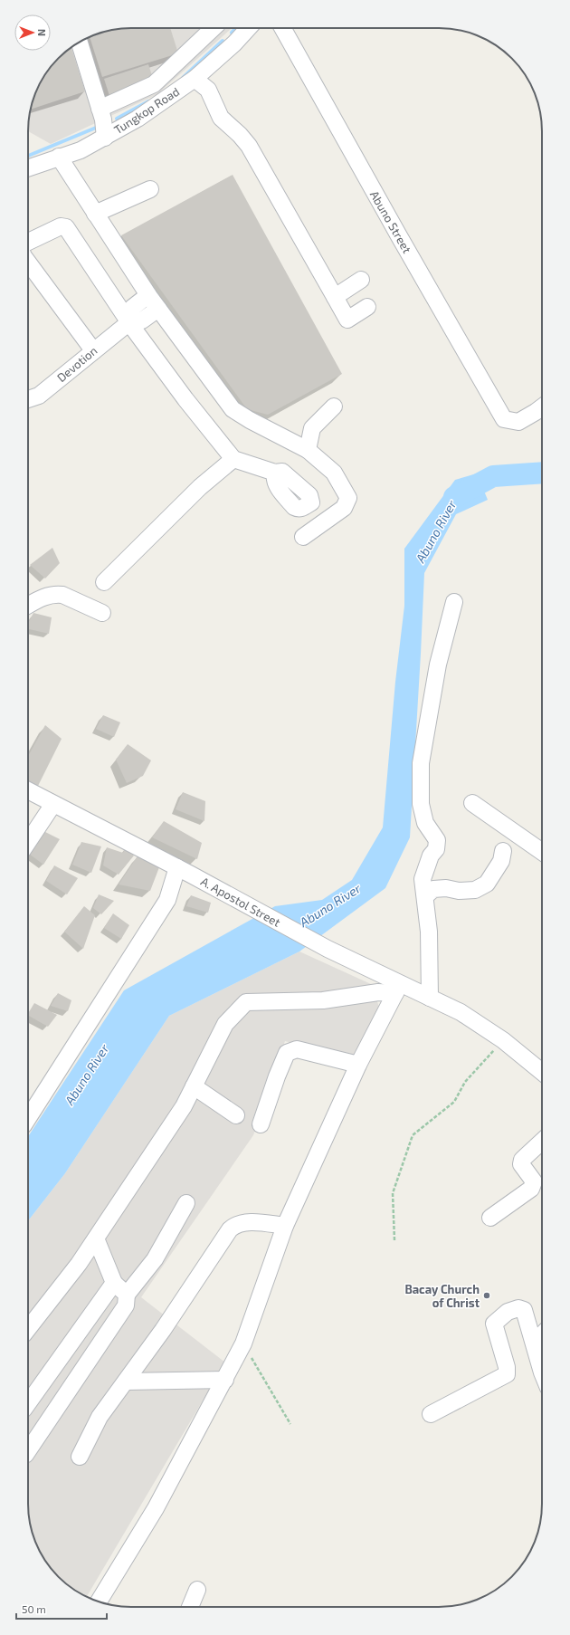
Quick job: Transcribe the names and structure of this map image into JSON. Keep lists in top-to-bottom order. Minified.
{"streets":{"street":["Tungkop Road","Abuno Street","Devotion","A. Apostol Street"]},"water":["Abuno River"],"places":["Bacay Church of Christ"],"scale_bar":"50 m","north":"right"}
